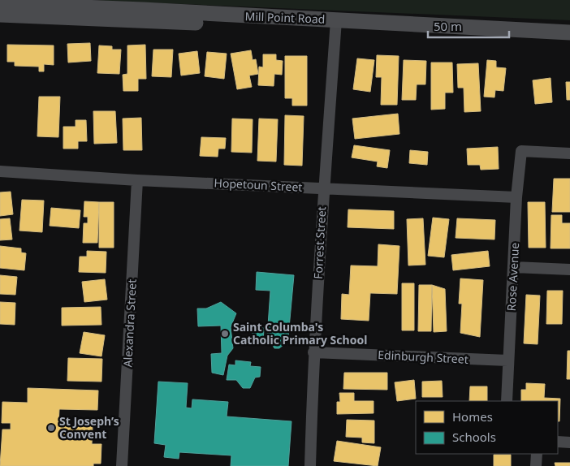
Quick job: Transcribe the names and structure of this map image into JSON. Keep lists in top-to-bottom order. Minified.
{"streets":{"main road":["Mill Point Road"],"street":["Hopetoun Street","Forrest Street","Rose Avenue","Alexandra Street","Edinburgh Street"]},"crossings":[["Mill Point Road","Forrest Street"],["Hopetoun Street","Forrest Street"],["Hopetoun Street","Rose Avenue"],["Hopetoun Street","Alexandra Street"],["Forrest Street","Edinburgh Street"],["Rose Avenue","Edinburgh Street"]],"places":["Saint Columba's Catholic Primary School","St Joseph’s Convent"],"legend":["Homes","Schools"],"scale_bar":"50 m"}
